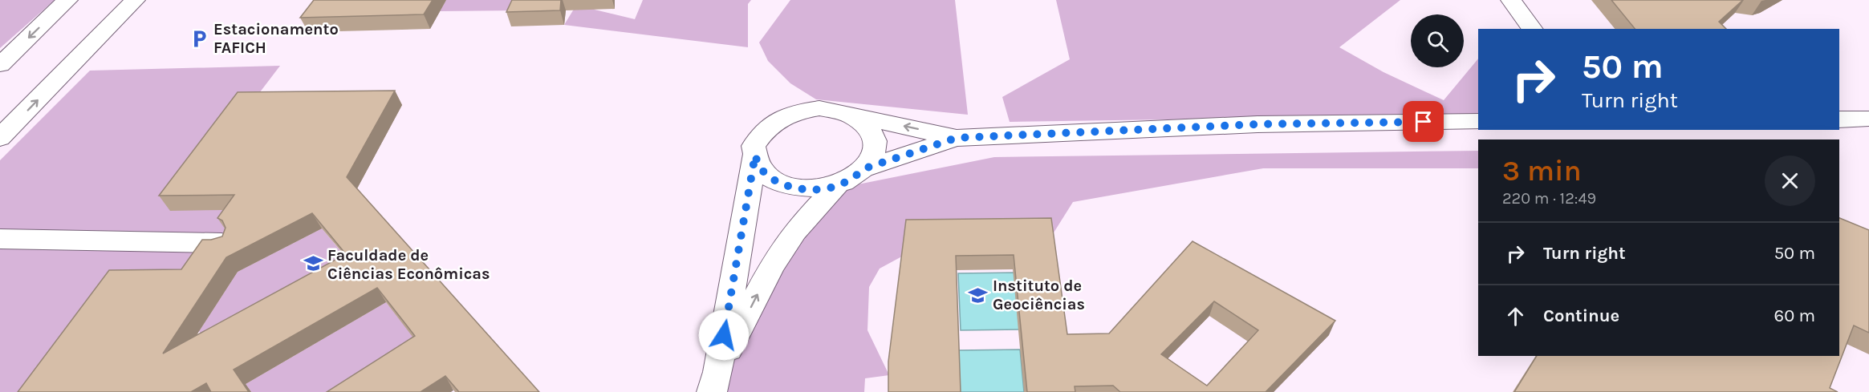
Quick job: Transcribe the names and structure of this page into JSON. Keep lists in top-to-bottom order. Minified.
{"places":{"parking":["Estacionamento FAFICH"],"school or university":["Faculdade de Ciências Econômicas","Instituto de Geociências"]},"page":{"turn":["50 m","Turn right"],"heading":["3 min","220 m · 12:49"],"list":[{"name":"Turn right","value":"50 m"},{"name":"Continue","value":"60 m"}]}}
